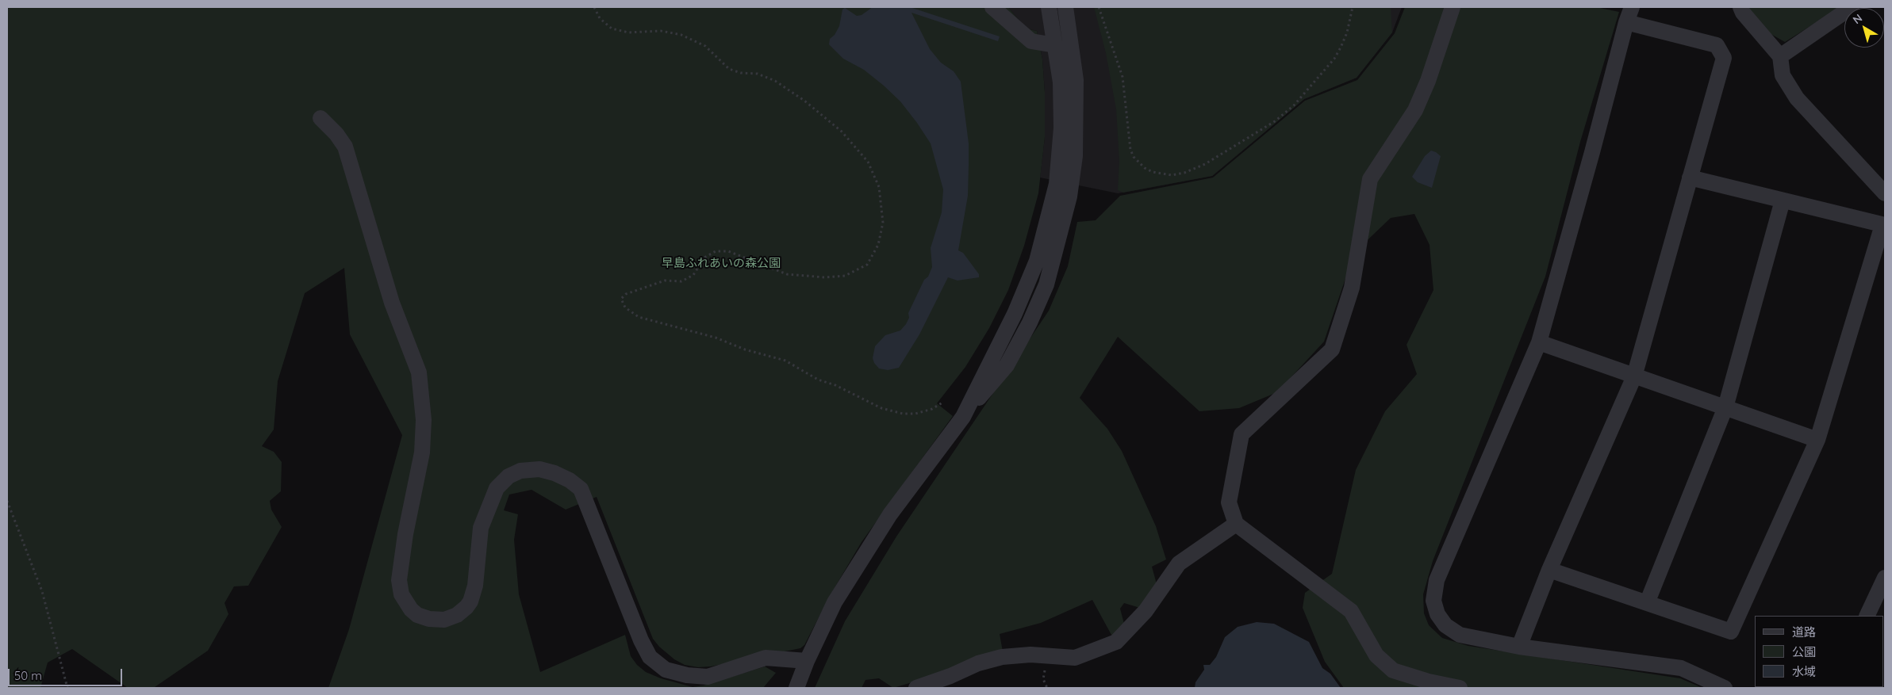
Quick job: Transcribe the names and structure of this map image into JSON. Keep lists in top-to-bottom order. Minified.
{"parks":["早島ふれあいの森公園"],"legend":["道路","公園","水域"],"scale_bar":"50 m","north":"top left"}
